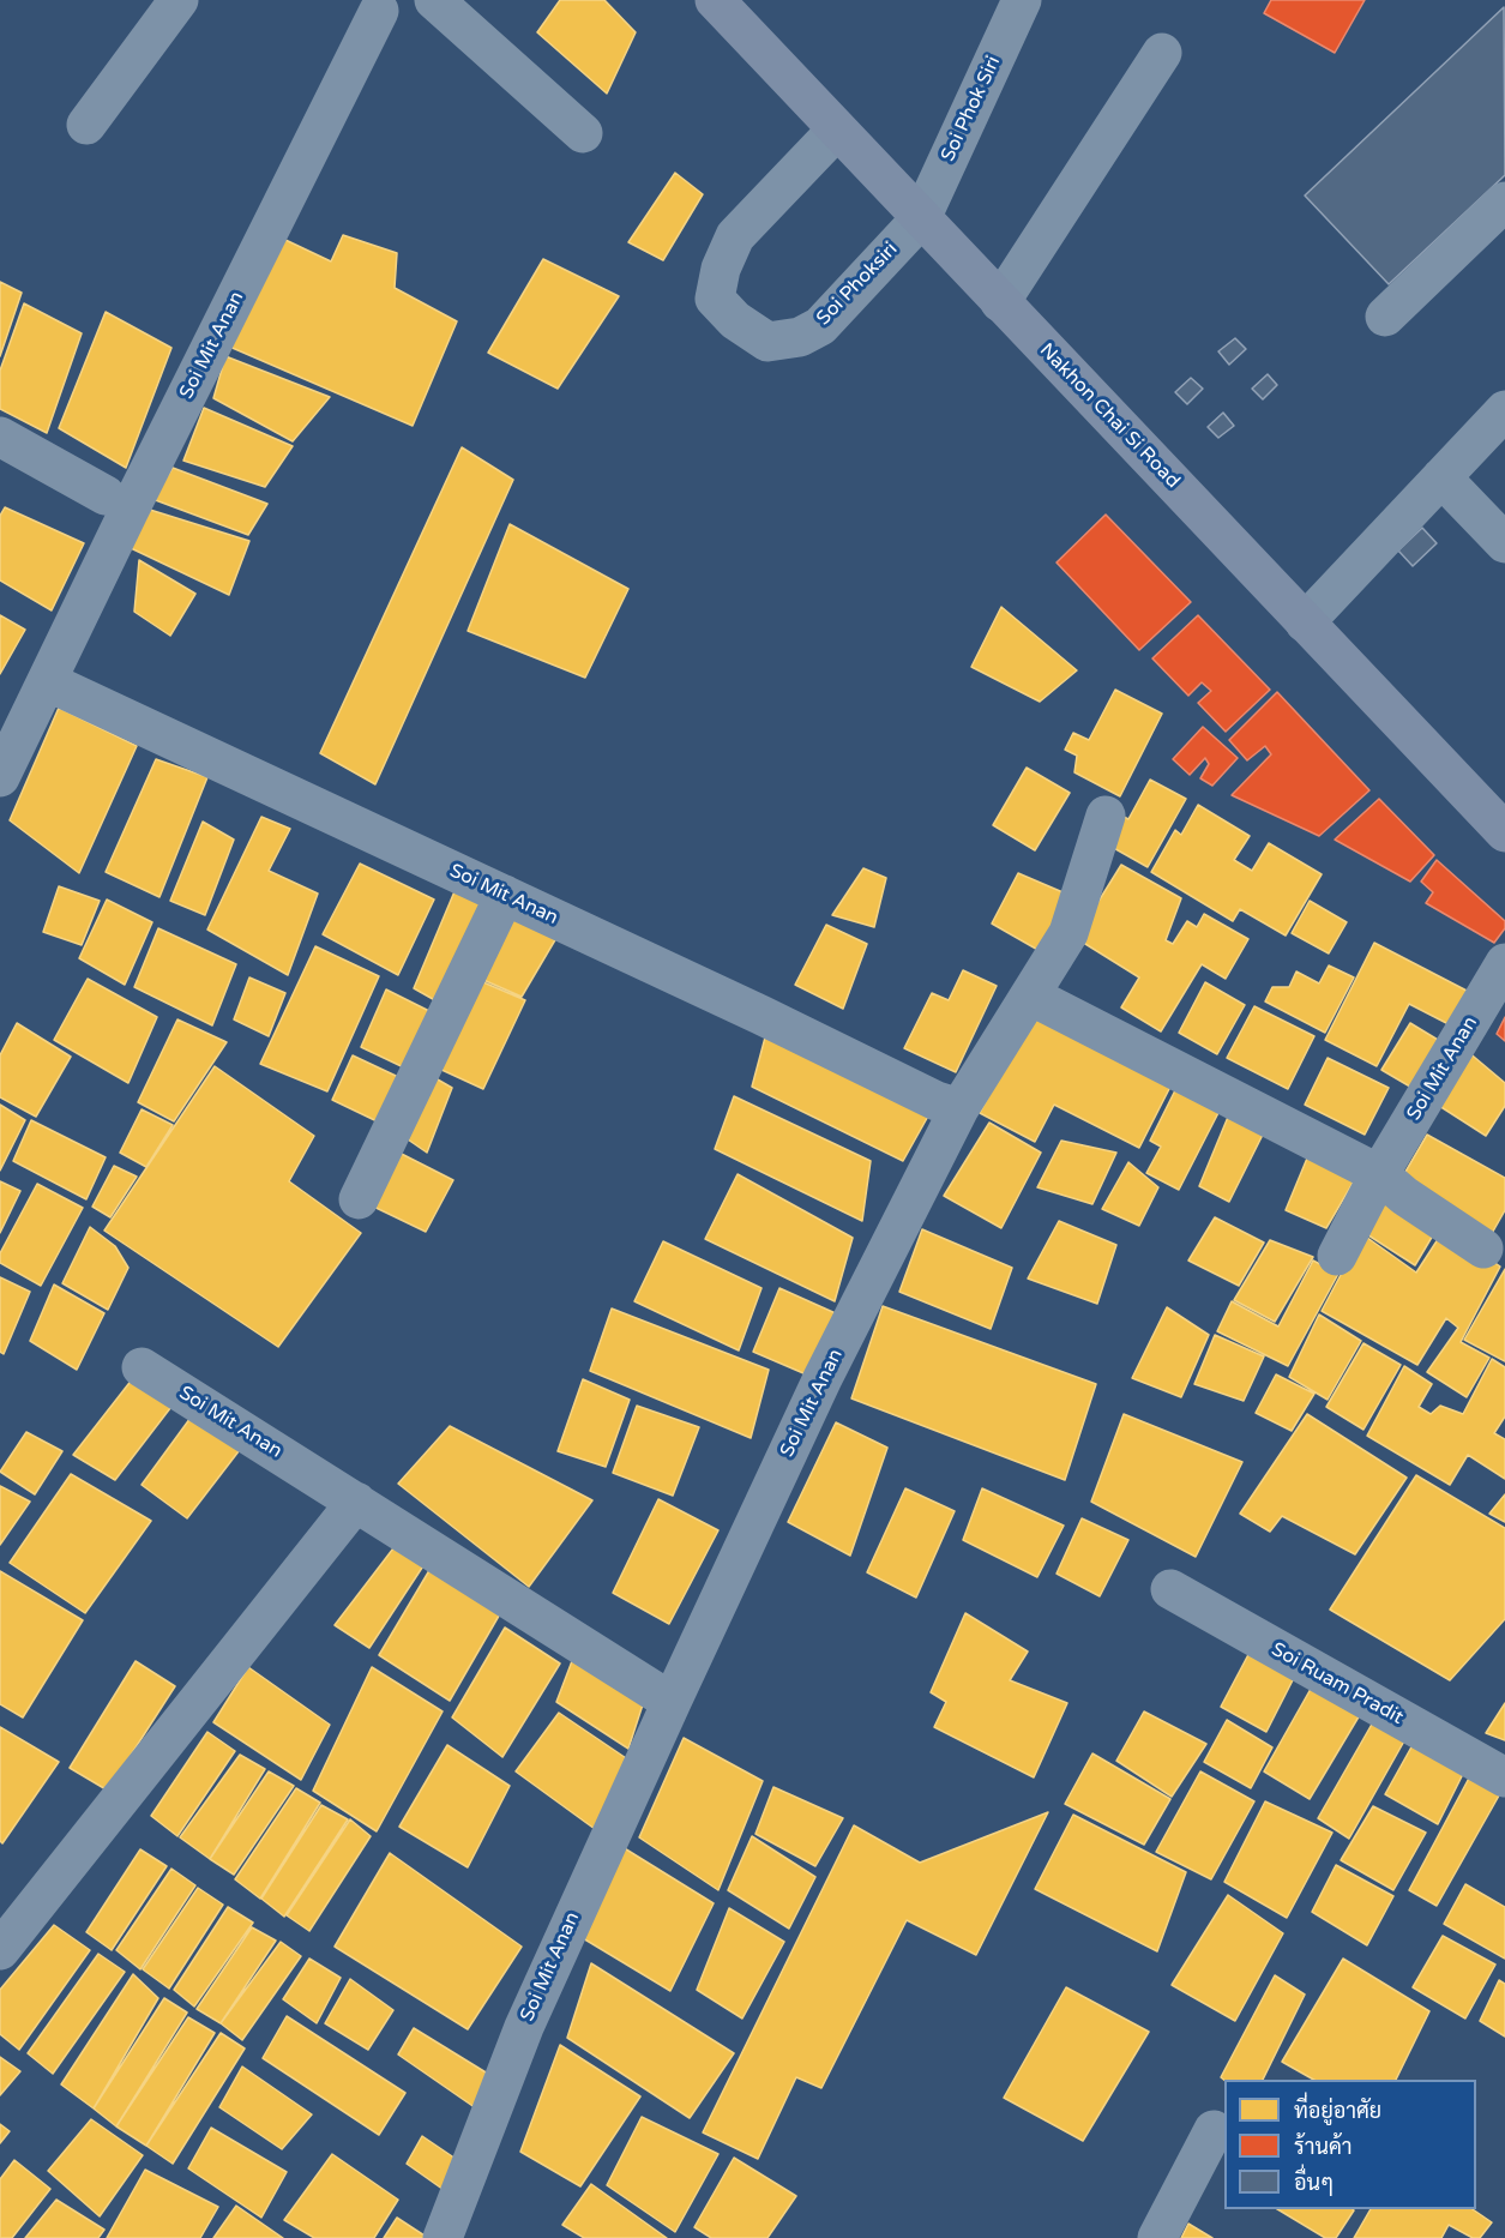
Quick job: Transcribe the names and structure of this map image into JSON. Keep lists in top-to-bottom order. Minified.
{"streets":{"main road":["Nakhon Chai Si Road"],"street":["Soi Phok Siri","Soi Phoksiri","Soi Mit Anan","Soi Ruam Pradit"]},"crossings":[["Soi Phok Siri","Soi Phoksiri"],["Soi Phok Siri","Nakhon Chai Si Road"],["Soi Phoksiri","Nakhon Chai Si Road"]],"legend":["ที่อยู่อาศัย","ร้านค้า","อื่นๆ"]}
